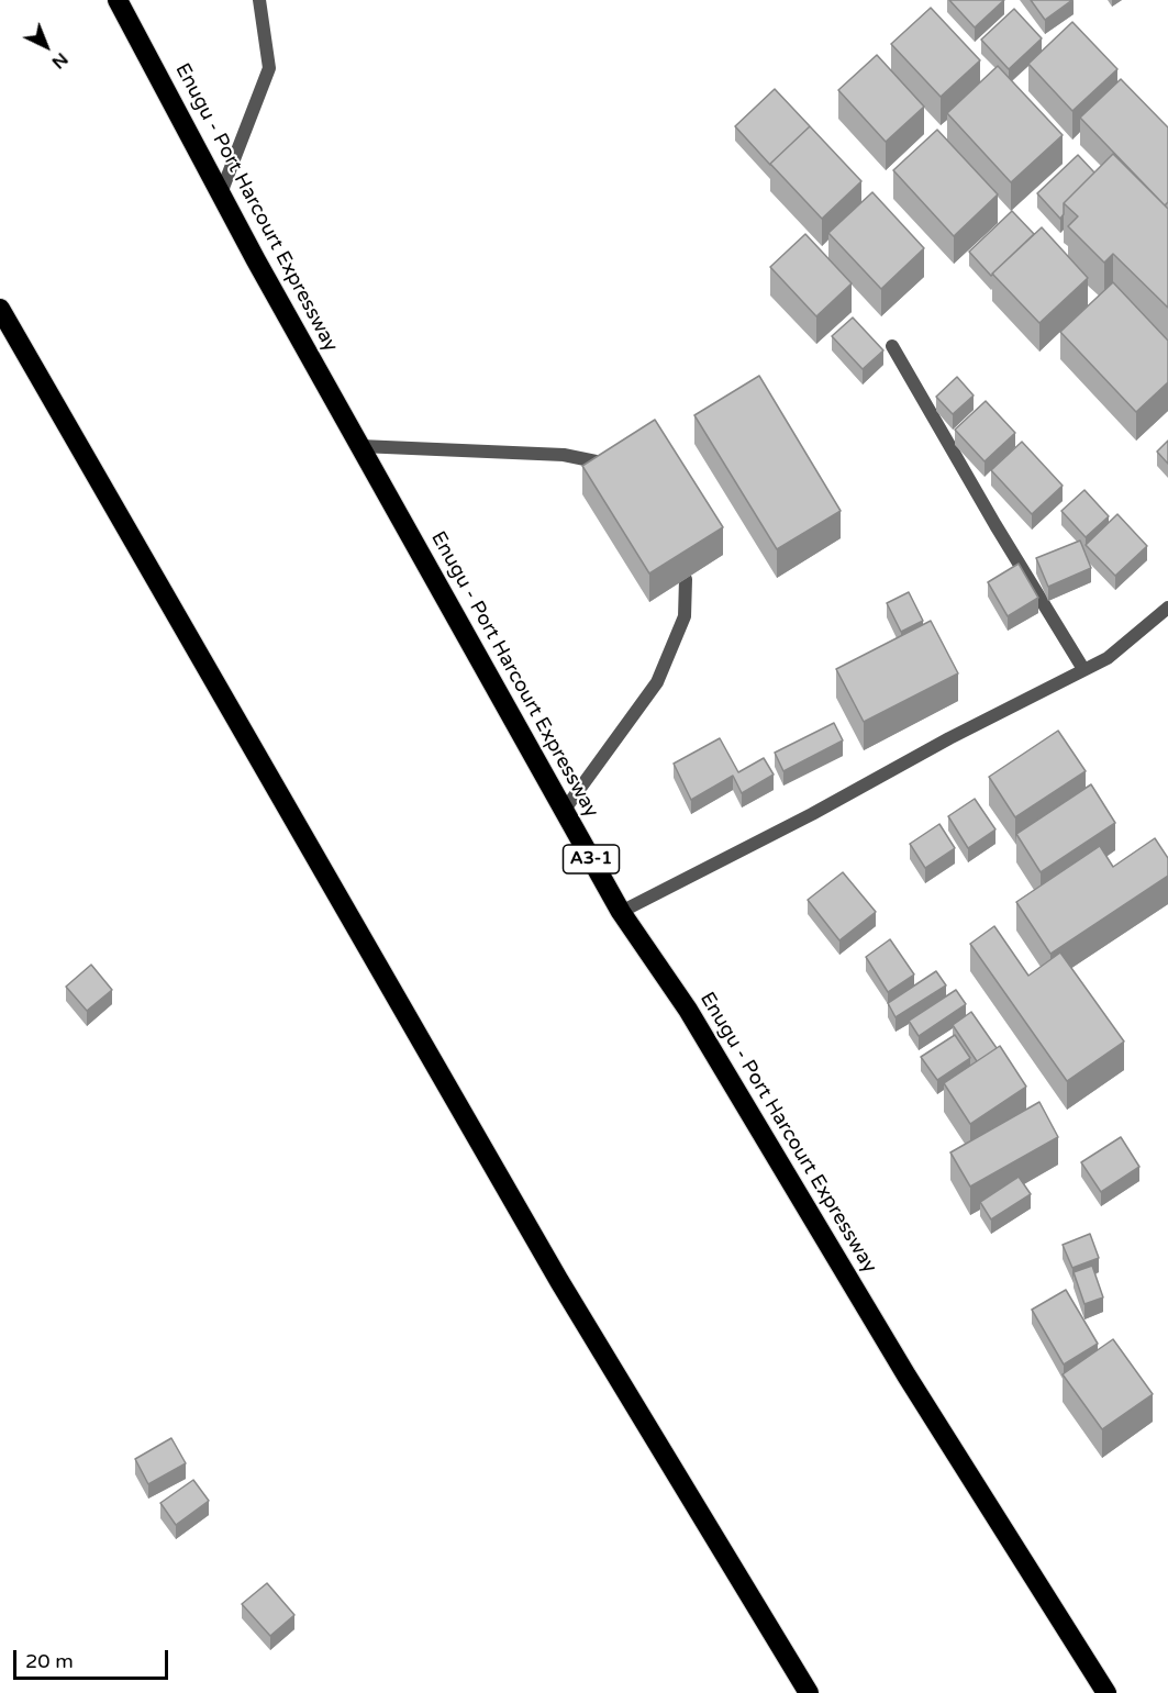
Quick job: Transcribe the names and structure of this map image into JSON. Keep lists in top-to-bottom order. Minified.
{"streets":{"highway":["Enugu - Port Harcourt Expressway","A3-1"]},"scale_bar":"20 m","north":"bottom right"}
